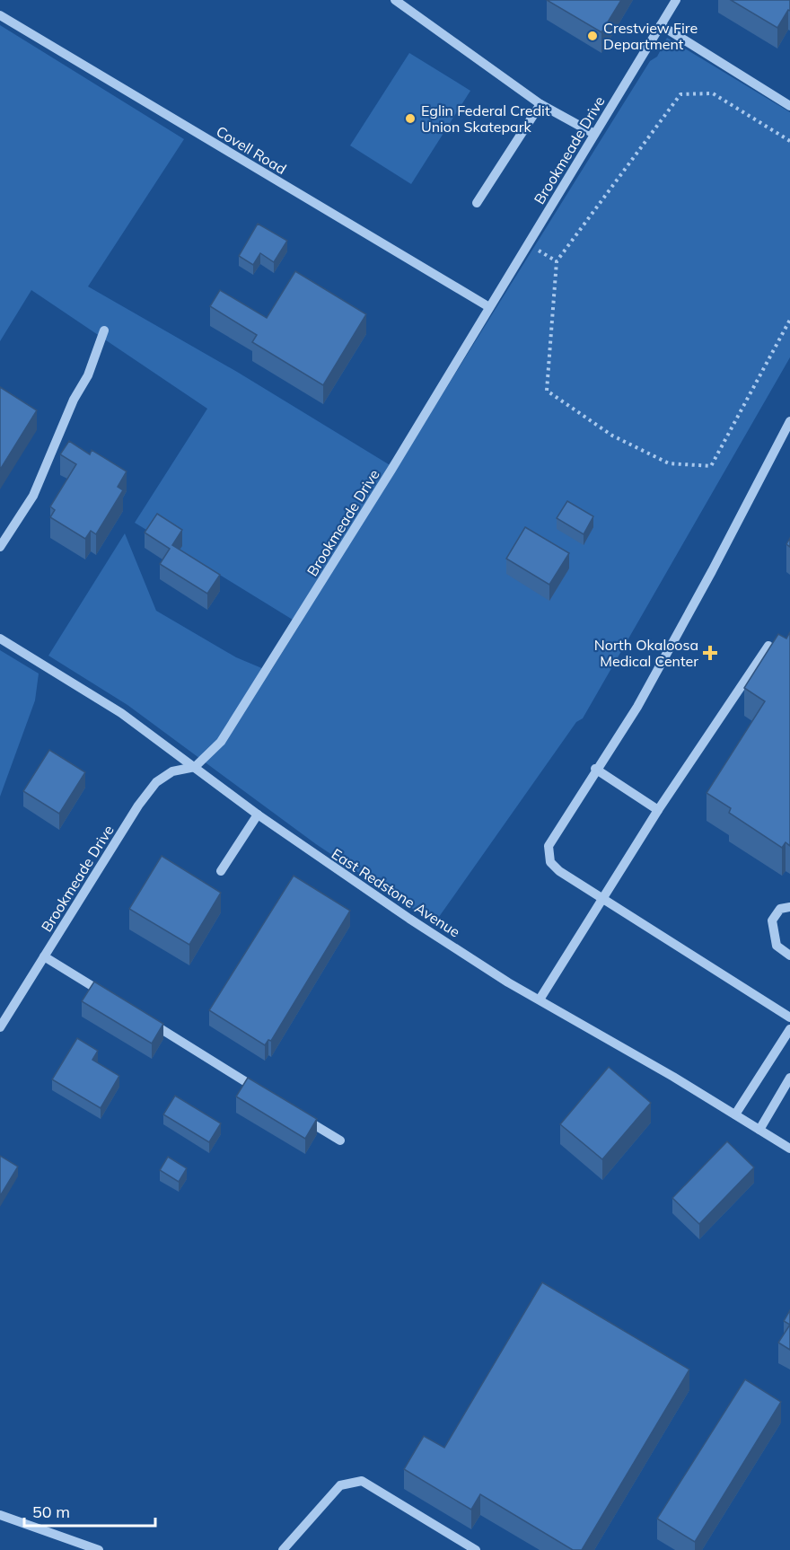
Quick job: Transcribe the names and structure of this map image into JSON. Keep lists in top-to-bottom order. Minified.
{"streets":{"street":["Covell Road","Brookmeade Drive","East Redstone Avenue"]},"crossings":[["Covell Road","Brookmeade Drive"],["Brookmeade Drive","East Redstone Avenue"]],"places":{"other":["Crestview Fire Department","Eglin Federal Credit Union Skatepark"],"health":["North Okaloosa Medical Center"]},"scale_bar":"50 m"}
